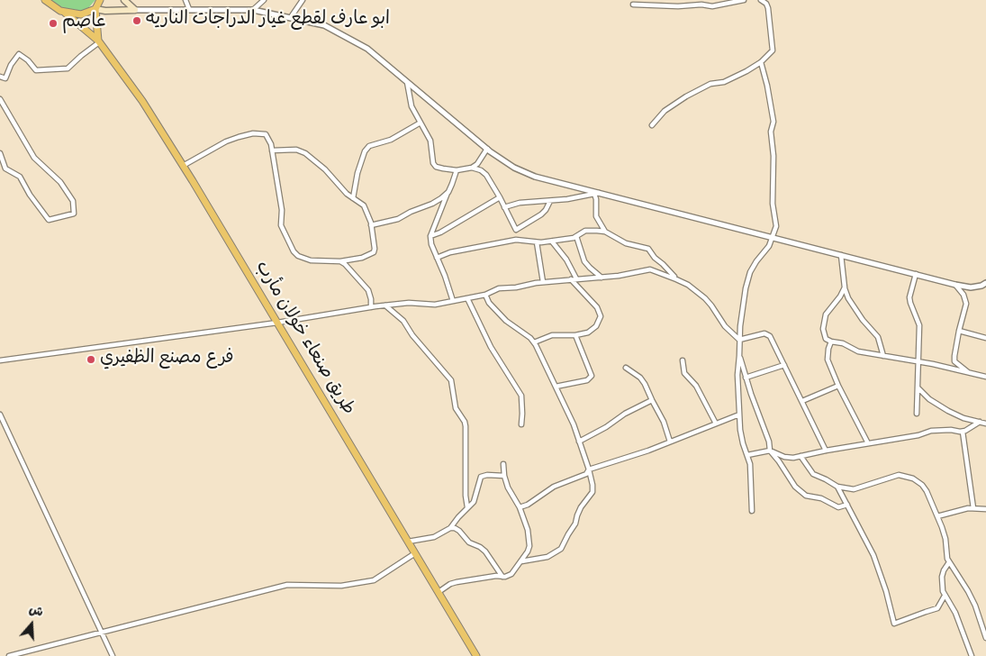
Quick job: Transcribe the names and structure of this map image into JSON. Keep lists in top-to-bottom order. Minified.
{"streets":{"main road":["طريق صنعاء خولان مأرب"]},"places":["ابو عارف لقطع غيار الدراجات الناريه","عاصم","فرع مصنع الظفيري"],"north":"top"}
